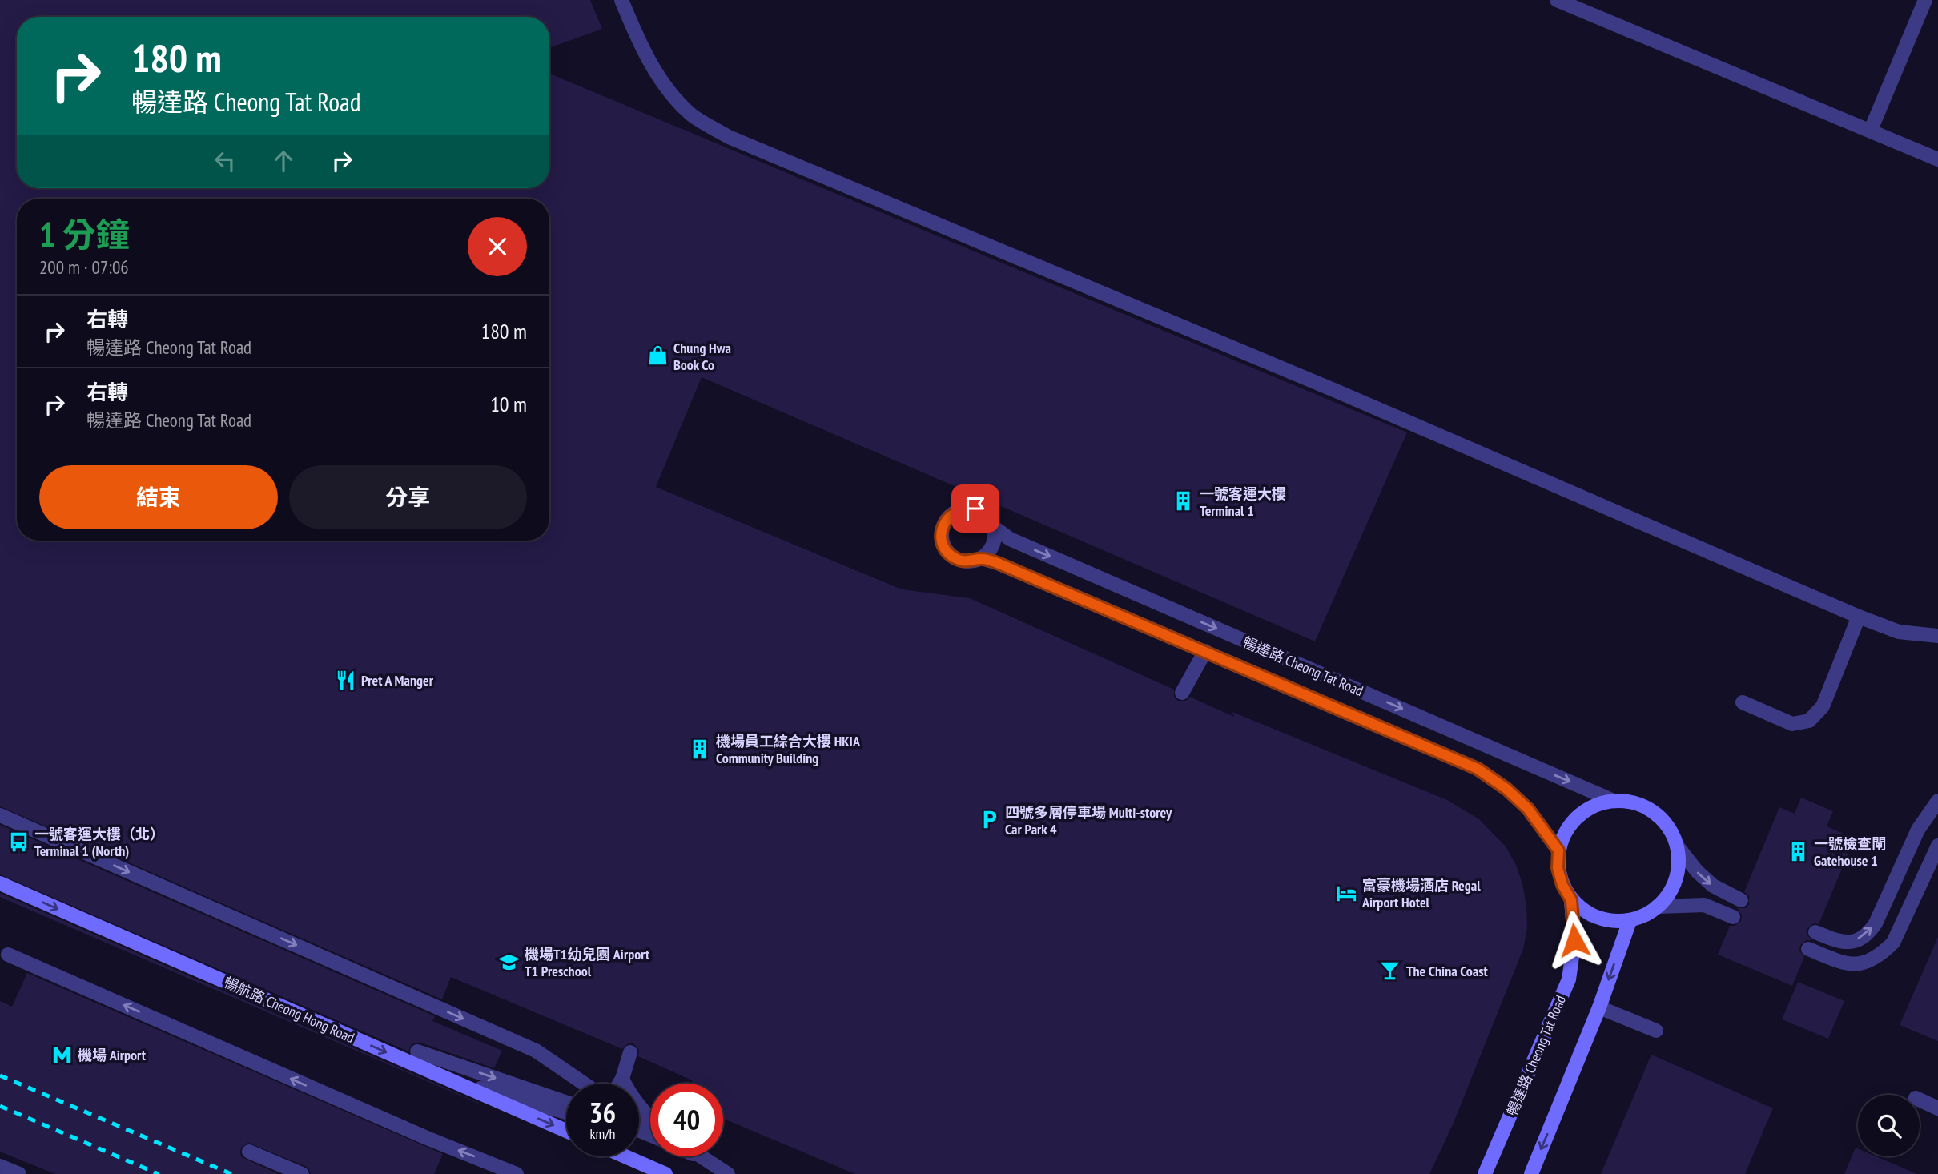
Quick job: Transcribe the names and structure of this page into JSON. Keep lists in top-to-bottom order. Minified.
{"streets":{"street":["暢達路 Cheong Tat Road","暢航路 Cheong Hong Road"]},"places":{"shop":["Chung Hwa Book Co"],"building":["一號客運大樓 Terminal 1","機場員工綜合大樓 HKIA Community Building","一號檢查閘 Gatehouse 1"],"restaurant":["Pret A Manger"],"parking":["四號多層停車場 Multi-storey Car Park 4"],"bus stop":["一號客運大樓（北） Terminal 1 (North)"],"hotel":["富豪機場酒店 Regal Airport Hotel"],"school or university":["機場T1幼兒園 Airport T1 Preschool"],"bar":["The China Coast"],"metro station":["機場 Airport"]},"page":{"turn":["180 m","暢達路 Cheong Tat Road"],"heading":["1 分鐘","200 m · 07:06"],"list":[{"name":"右轉","note":"暢達路 Cheong Tat Road","value":"180 m"},{"name":"右轉","note":"暢達路 Cheong Tat Road","value":"10 m"}],"buttons":["結束","分享"],"speed":"36 km/h","limit":"40"}}
